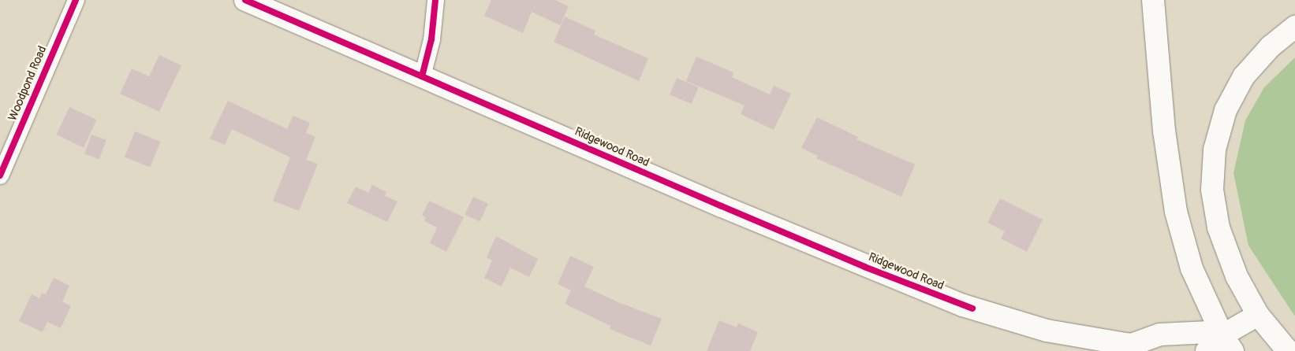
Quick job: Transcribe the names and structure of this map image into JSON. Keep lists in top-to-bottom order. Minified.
{"streets":{"main road":["Ridgewood Road"],"street":["Woodpond Road"]}}
